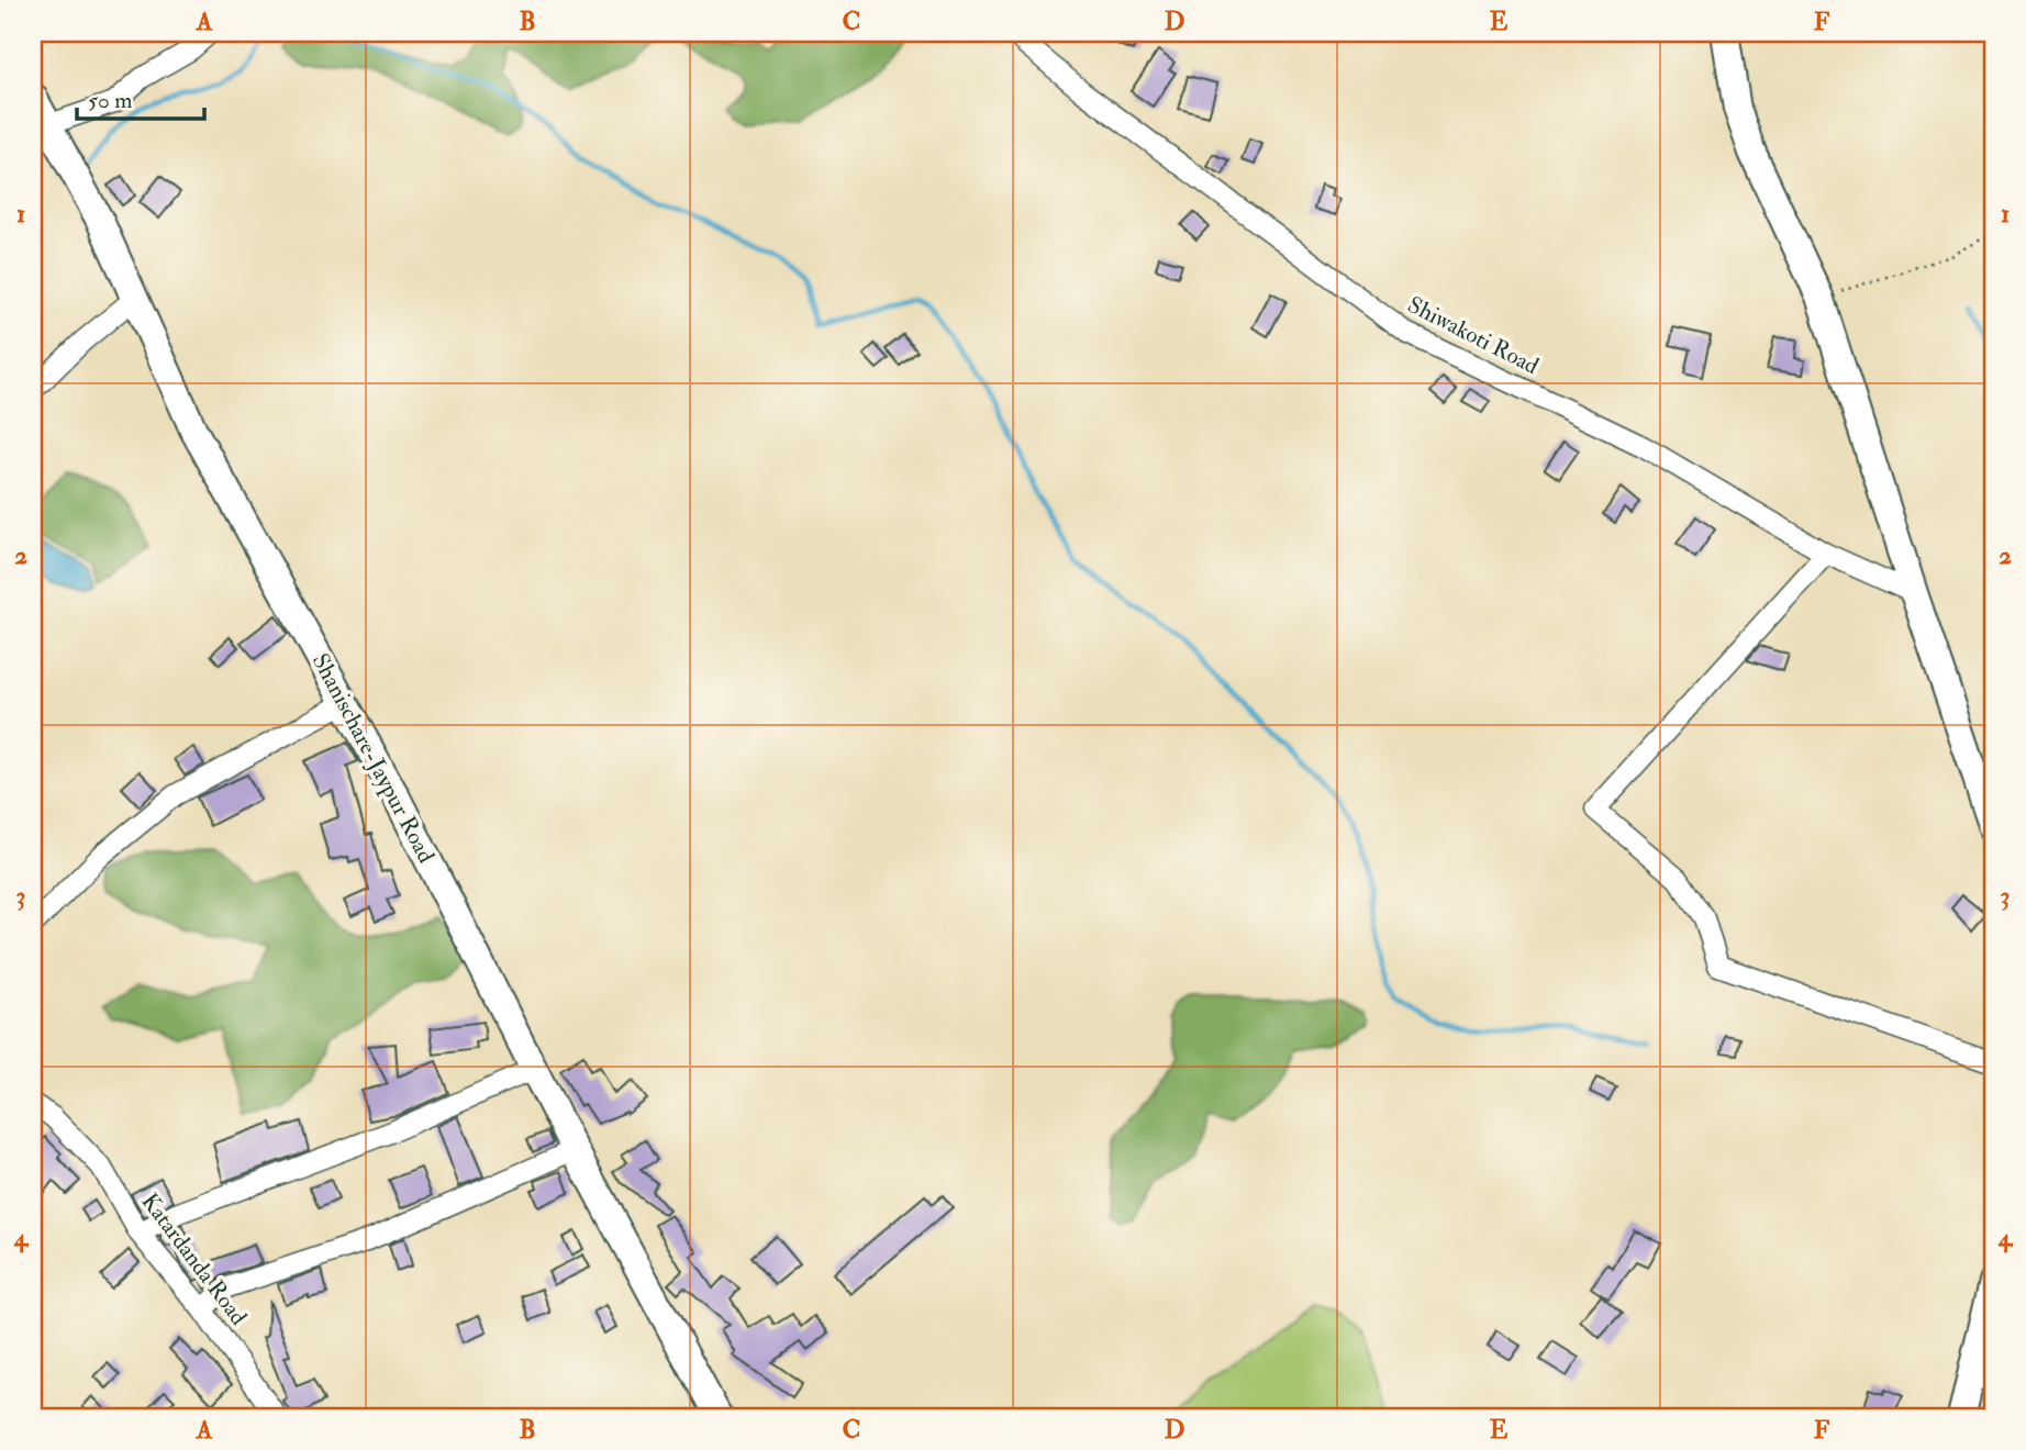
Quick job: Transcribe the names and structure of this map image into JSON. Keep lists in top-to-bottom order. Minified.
{"streets":{"street":["Shiwakoti Road","Shanischare-Jaypur Road","Katardanda Road"]},"scale_bar":"50 m","grid":{"columns":["A","B","C","D","E","F"],"rows":["1","2","3","4"]}}
